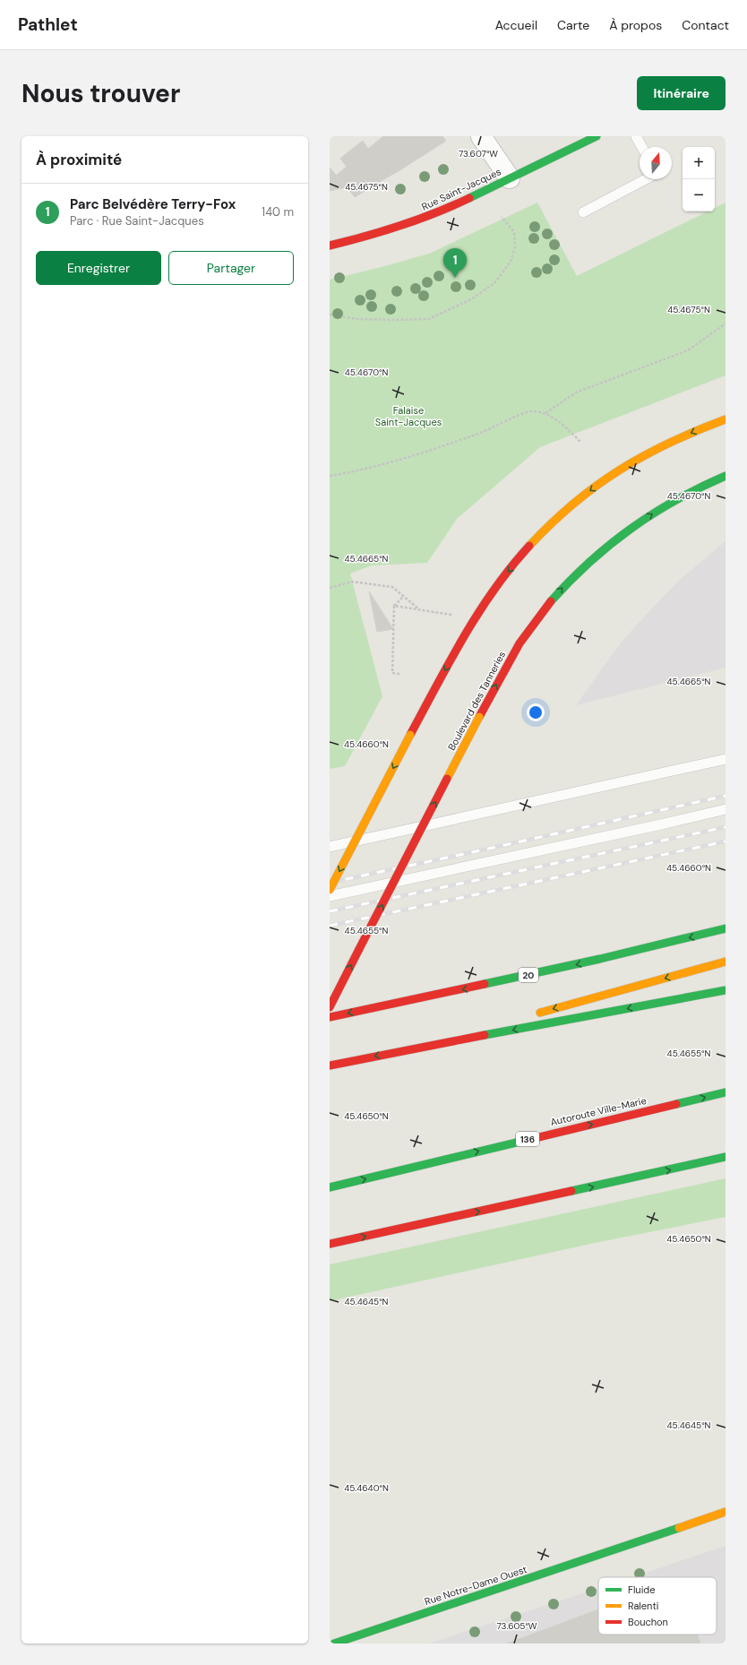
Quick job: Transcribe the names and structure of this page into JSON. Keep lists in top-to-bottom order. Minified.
{"streets":{"main road":["Rue Saint-Jacques","Boulevard des Tanneries","20","Autoroute Ville-Marie","136","Rue Notre-Dame Ouest"]},"parks":["Falaise Saint-Jacques"],"legend":["Fluide","Ralenti","Bouchon"],"north":"top","page":{"header":"Pathlet","nav":["Accueil","Carte","À propos","Contact"],"buttons":["Itinéraire",["Enregistrer","Partager"]],"title":"Nous trouver","heading":"À proximité","map_buttons":["+","−"],"list":[{"mark":"1","name":"Parc Belvédère Terry-Fox","note":"Parc · Rue Saint-Jacques","value":"140 m"}],"pins":"1"},"coordinates":["73.607°W","45.4675°N","45.4670°N","45.4665°N","45.4660°N","45.4655°N","45.4650°N","45.4645°N","45.4640°N","73.605°W"]}
